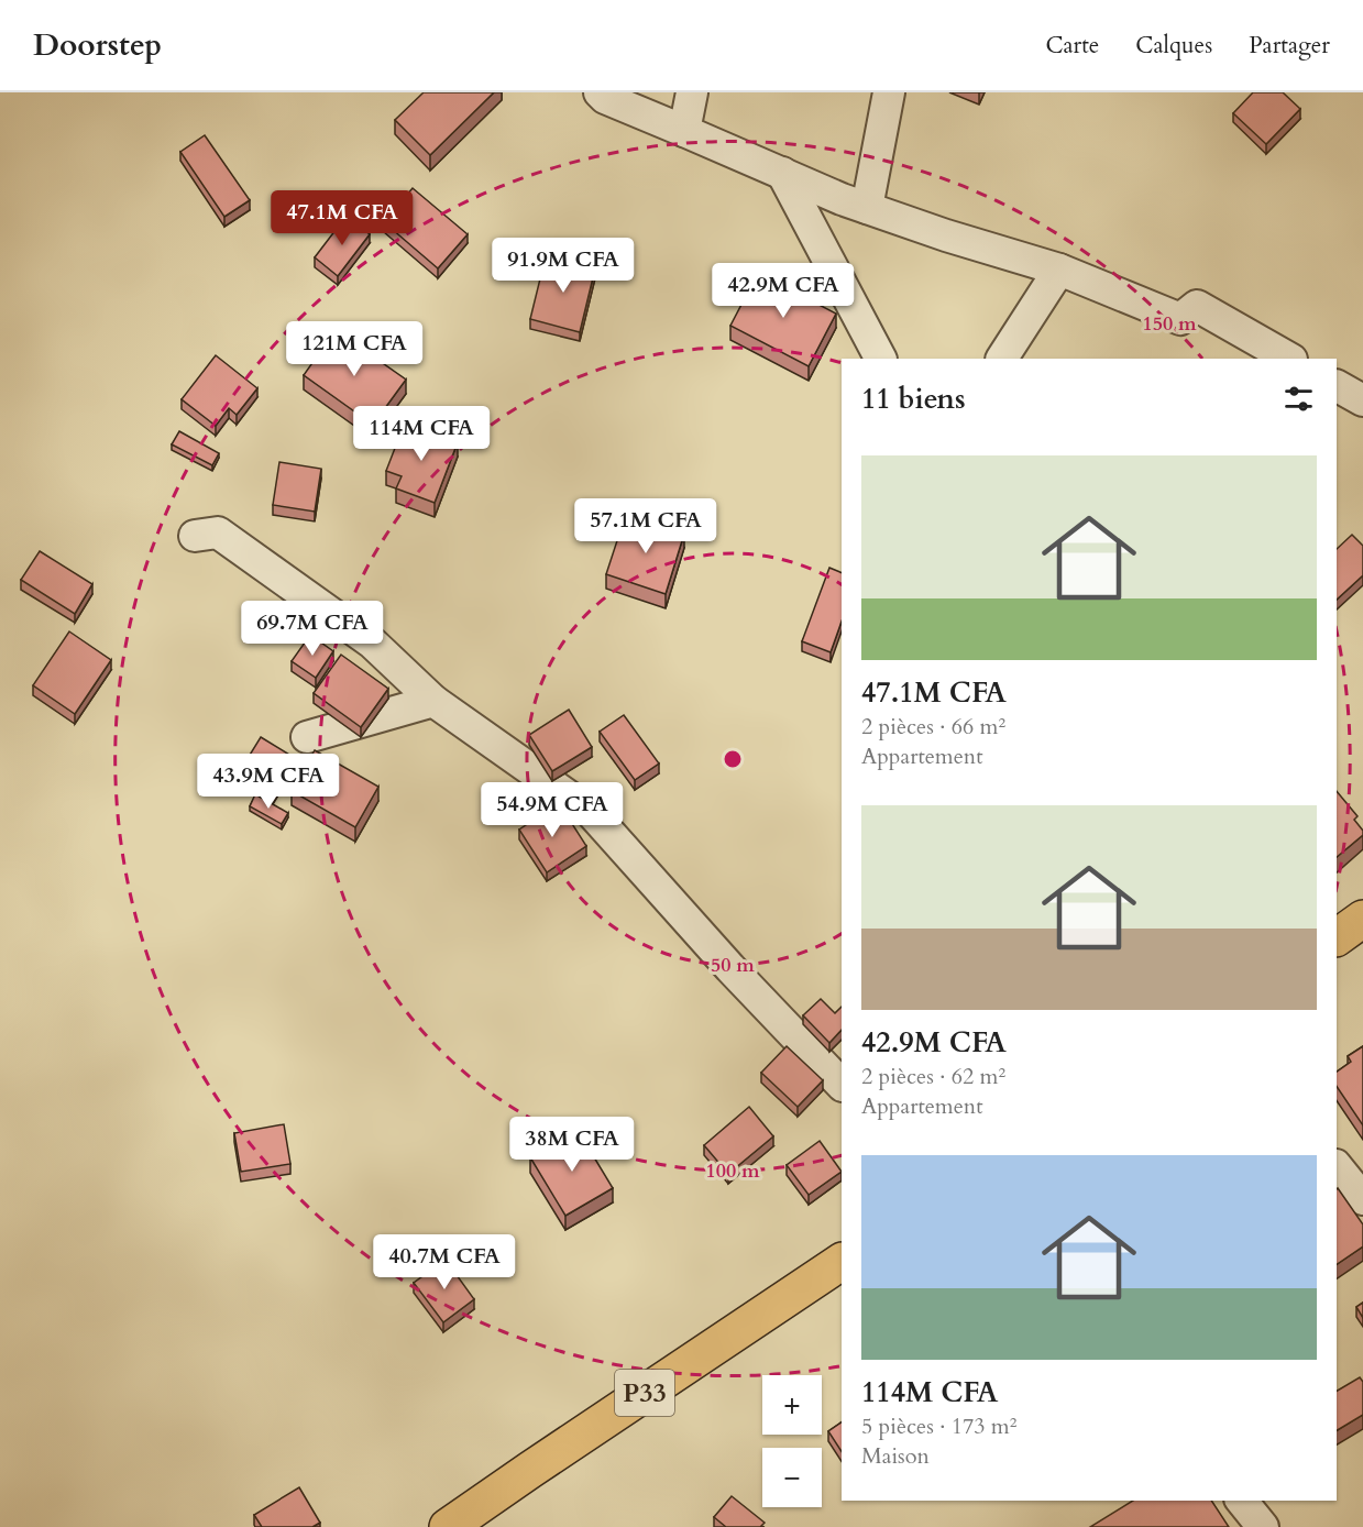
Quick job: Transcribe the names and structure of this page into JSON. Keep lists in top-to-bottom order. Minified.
{"streets":{"main road":["P33"]},"page":{"header":"Doorstep","nav":["Carte","Calques","Partager"],"price":["47.1M CFA","91.9M CFA","42.9M CFA","121M CFA","114M CFA","57.1M CFA","69.7M CFA","43.9M CFA","54.9M CFA","38M CFA","40.7M CFA"],"heading":"11 biens","list":[{"name":"47.1M CFA","note":"2 pièces · 66 m² · Appartement"},{"name":"42.9M CFA","note":"2 pièces · 62 m² · Appartement"},{"name":"114M CFA","note":"5 pièces · 173 m² · Maison"}],"map_buttons":["+","−"]},"rings":["150 m","50 m","100 m"]}
